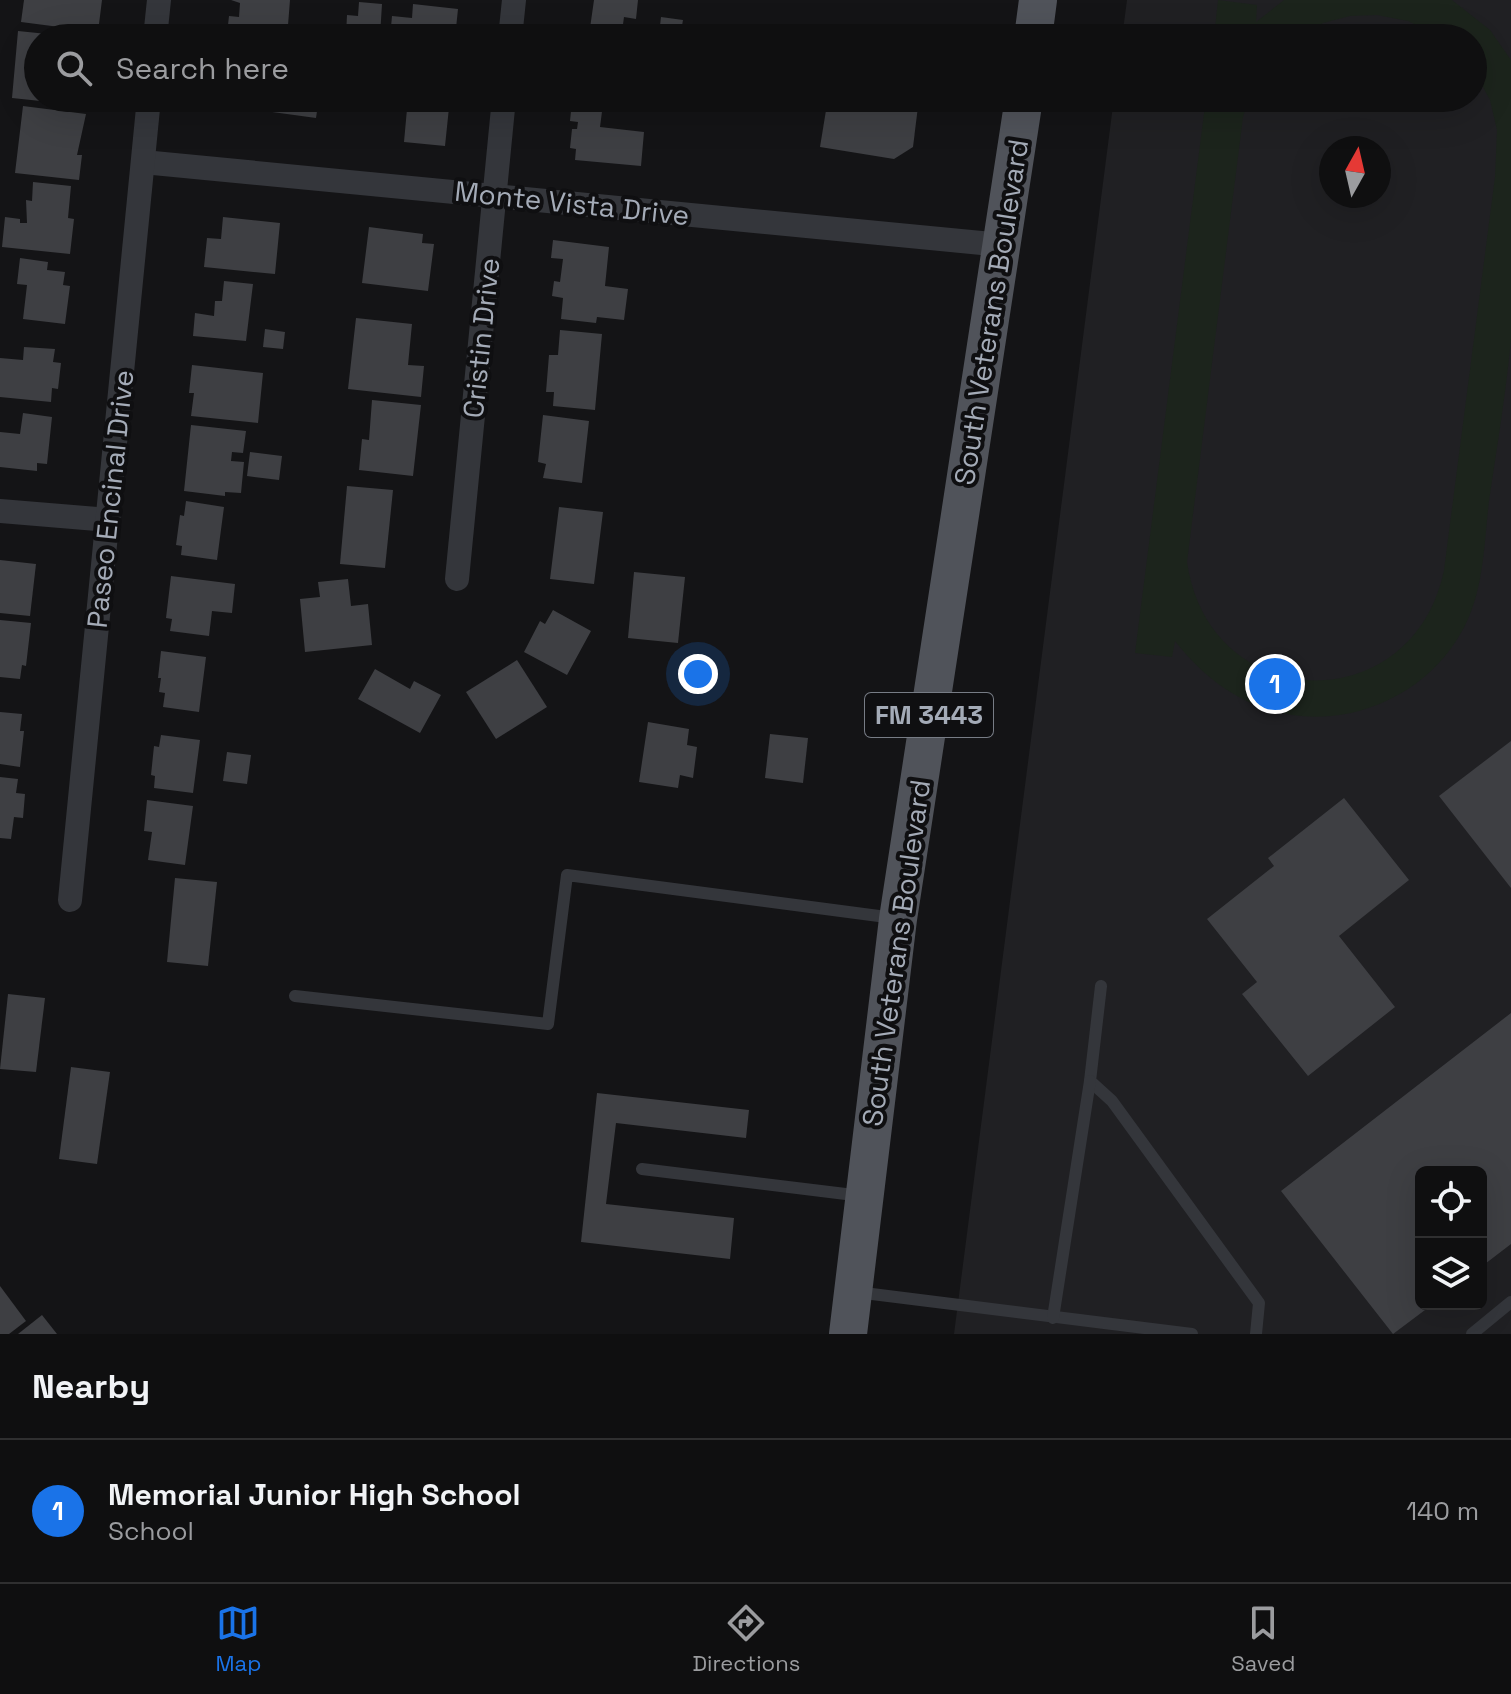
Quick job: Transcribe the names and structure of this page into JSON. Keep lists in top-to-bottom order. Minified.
{"streets":{"main road":["South Veterans Boulevard","FM 3443"],"street":["Monte Vista Drive","Cristin Drive","Paseo Encinal Drive"]},"crossings":[["Monte Vista Drive","South Veterans Boulevard"],["Monte Vista Drive","Cristin Drive"],["Monte Vista Drive","Paseo Encinal Drive"]],"north":"top","page":{"search":"Search here","pins":"1","heading":"Nearby","list":[{"mark":"1","name":"Memorial Junior High School","note":"School","value":"140 m"}],"nav":["Map","Directions","Saved"]}}
